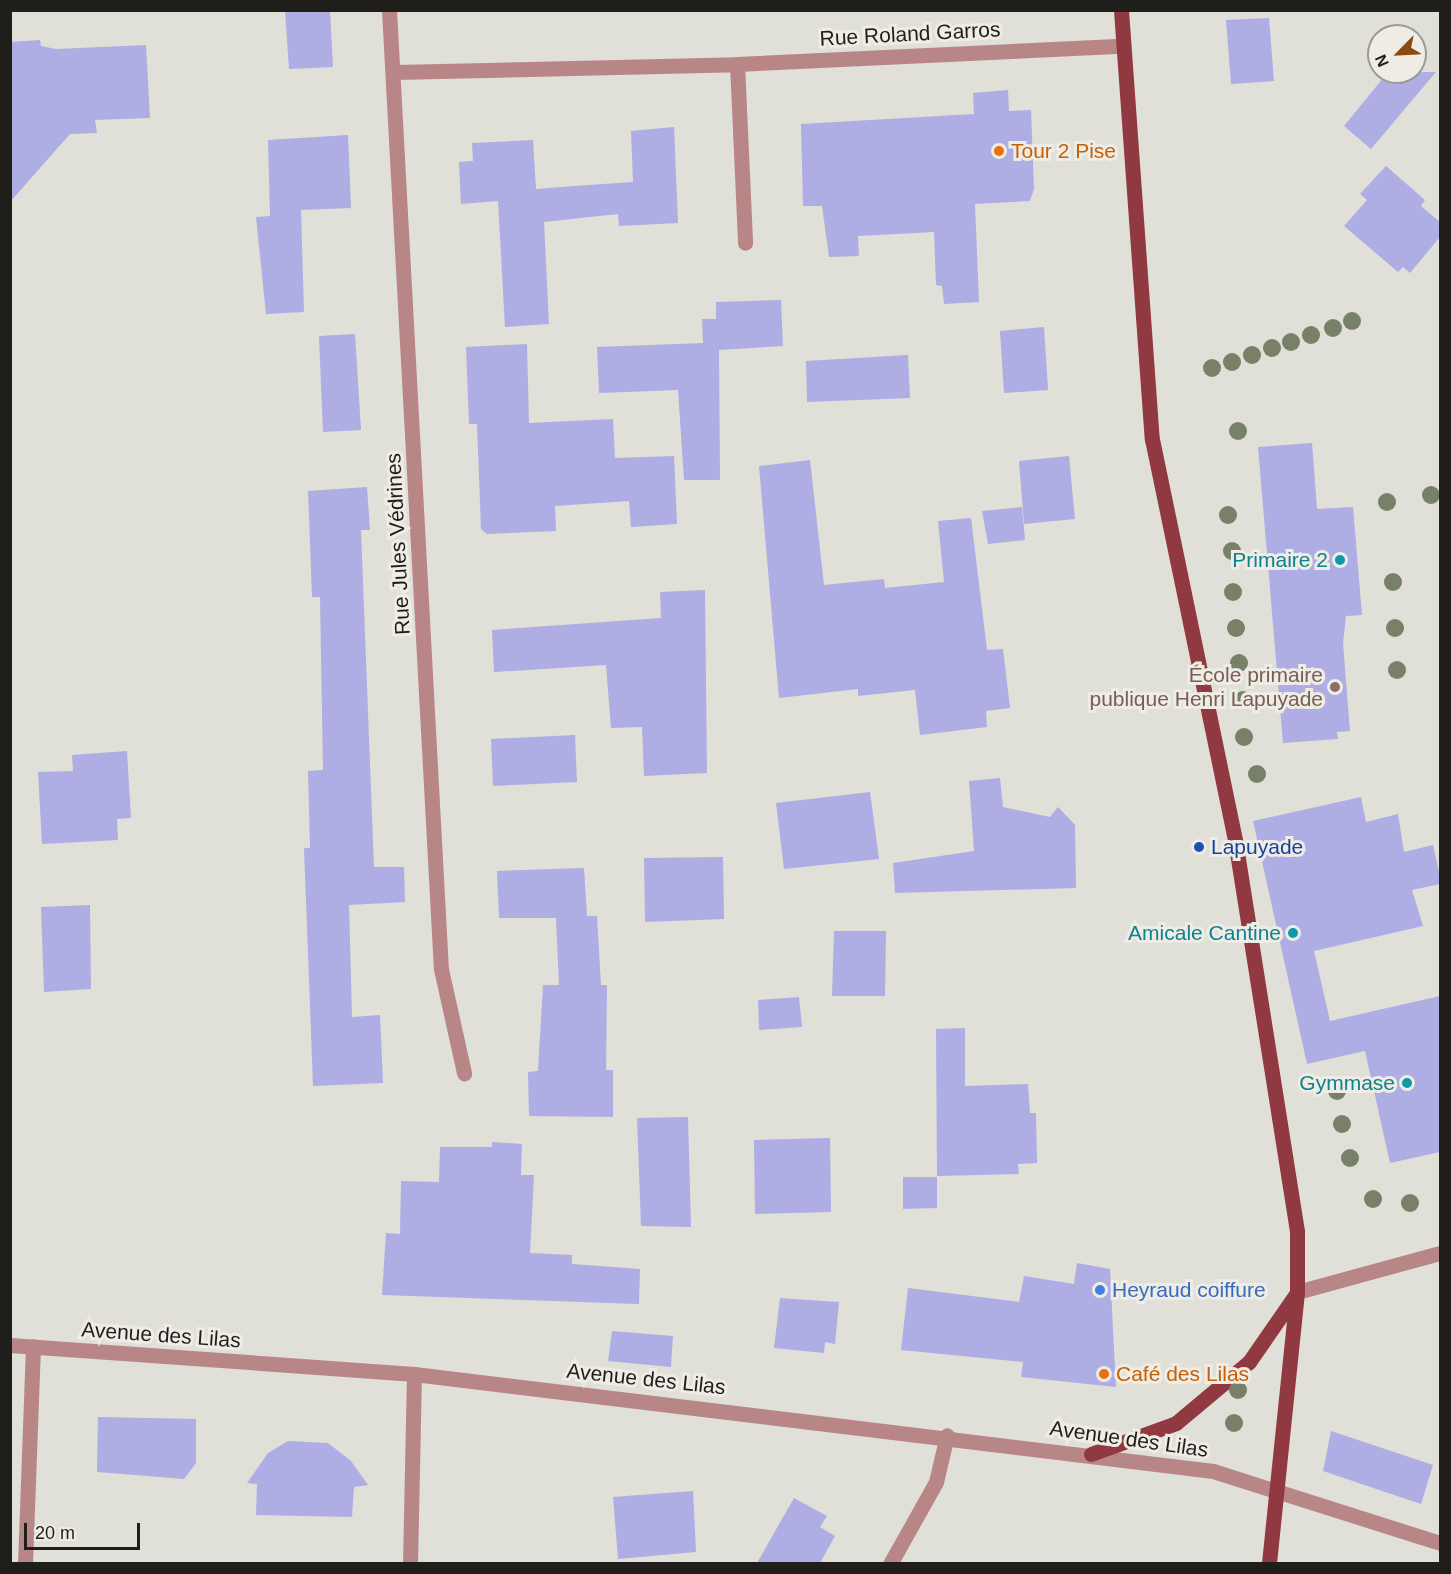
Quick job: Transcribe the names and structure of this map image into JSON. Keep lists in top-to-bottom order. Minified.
{"streets":{"street":["Rue Roland Garros","Rue Jules Védrines","Avenue des Lilas"]},"crossings":[["Rue Roland Garros","Rue Jules Védrines"]],"places":["Tour 2 Pise","Primaire 2","École primaire publique Henri Lapuyade","Lapuyade","Amicale Cantine","Gymmase","Heyraud coiffure","Café des Lilas"],"scale_bar":"20 m","north":"bottom left"}
